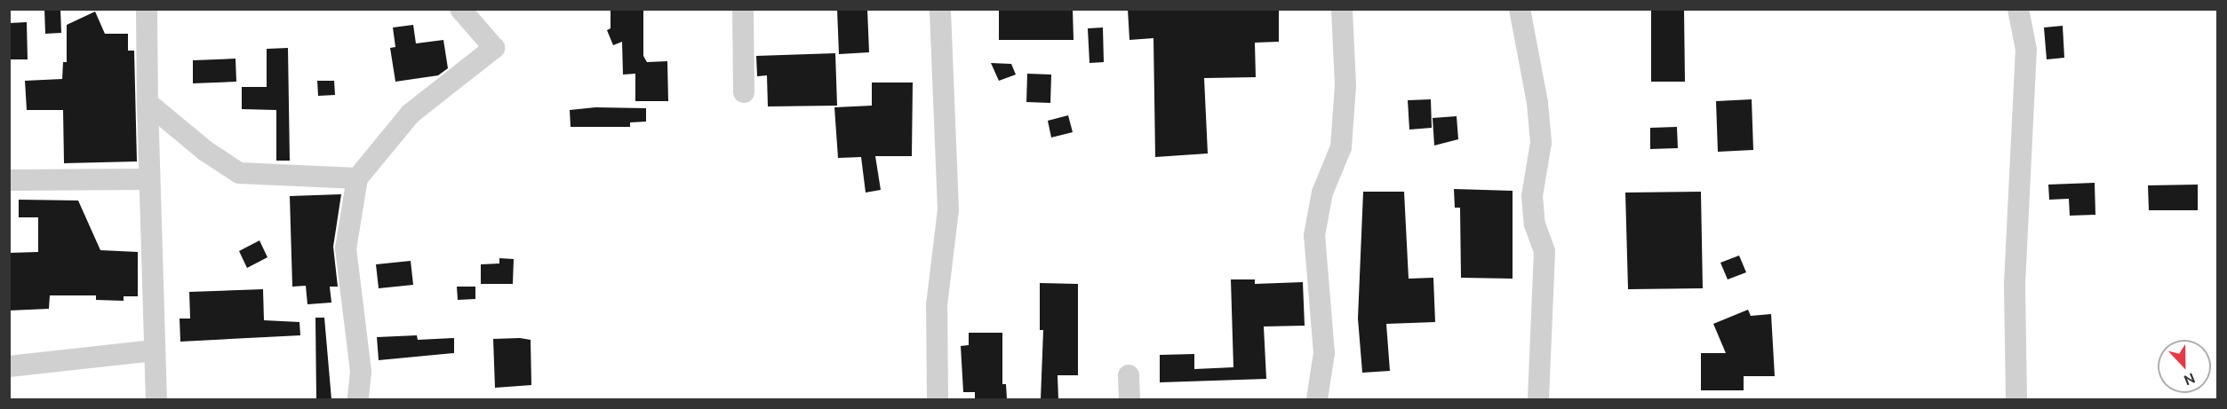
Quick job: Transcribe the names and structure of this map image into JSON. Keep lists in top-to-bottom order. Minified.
{"north":"bottom"}
